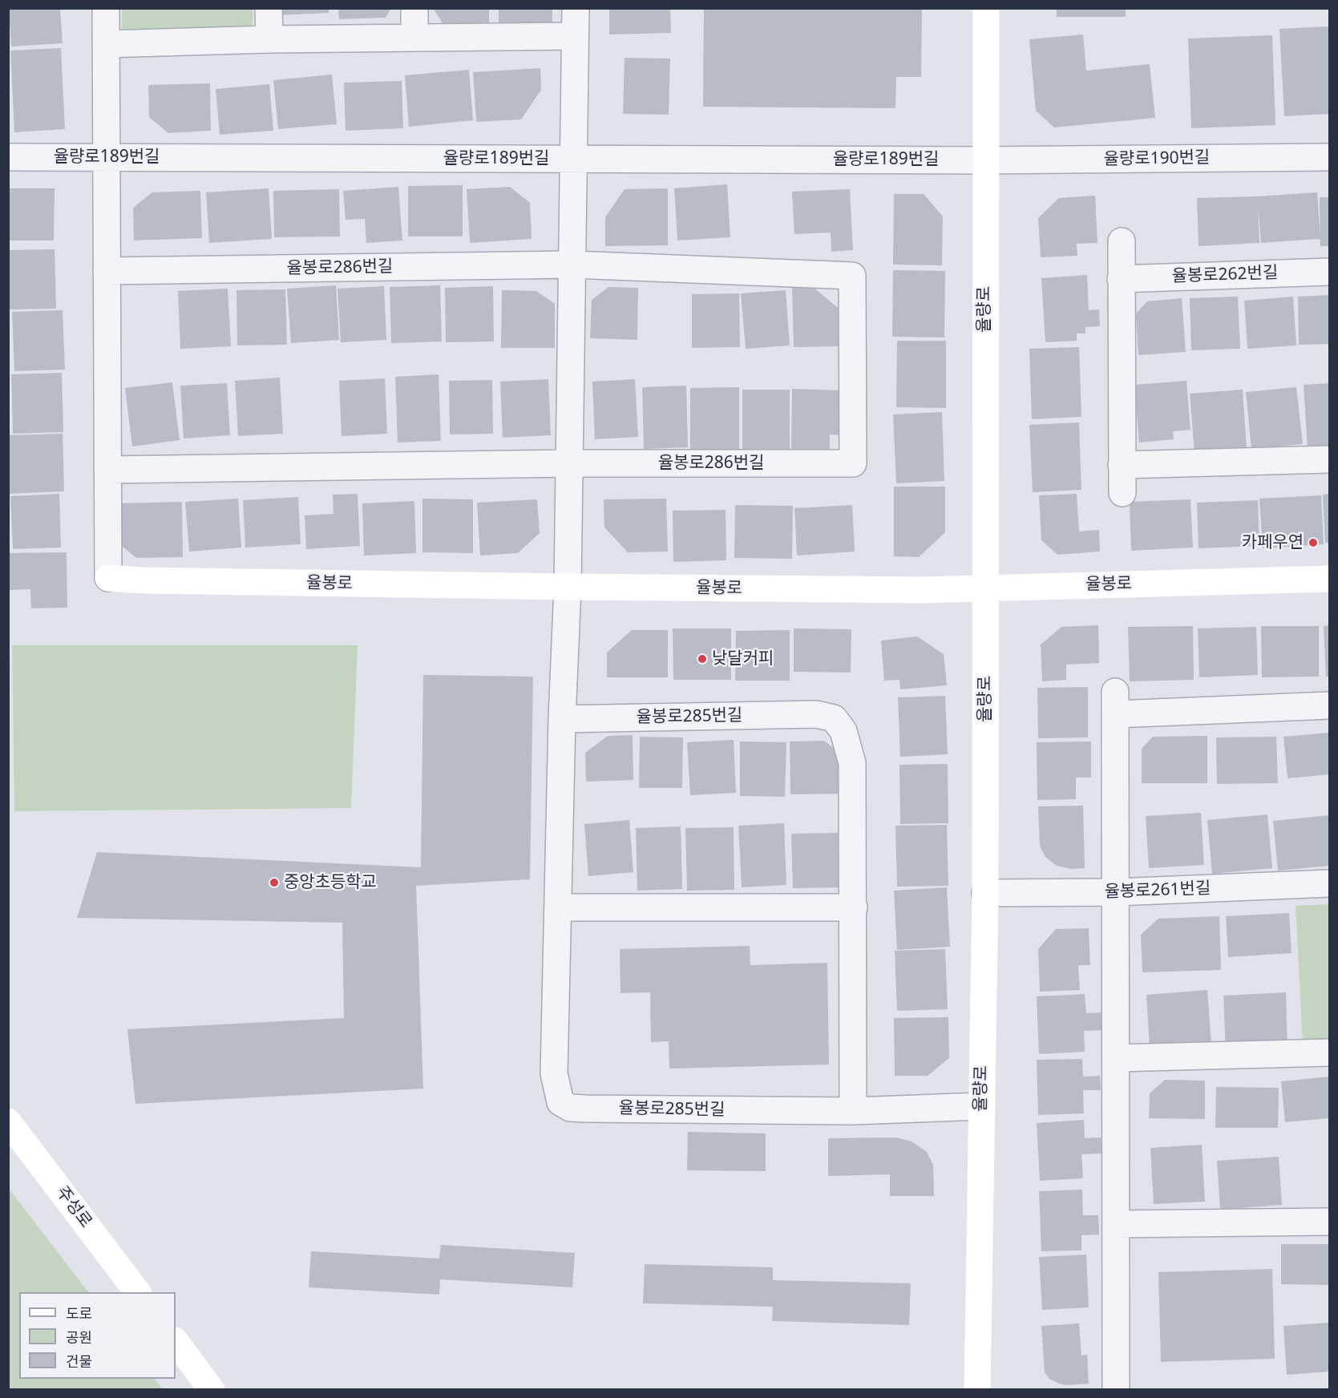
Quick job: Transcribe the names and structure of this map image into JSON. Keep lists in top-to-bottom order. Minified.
{"streets":{"street":["율량로189번길","율량로190번길","율봉로286번길","율봉로262번길","율량로","율봉로","율봉로285번길","율봉로261번길","주성로"]},"crossings":[["율량로189번길","율량로190번길"],["율량로189번길","율량로"],["율량로190번길","율량로"],["율봉로286번길","율봉로"],["율량로","율봉로"],["율량로","율봉로285번길"],["율량로","율봉로261번길"],["율봉로","율봉로285번길"]],"places":["카페우연","낮달커피","중앙초등학교"],"legend":["도로","공원","건물"]}
